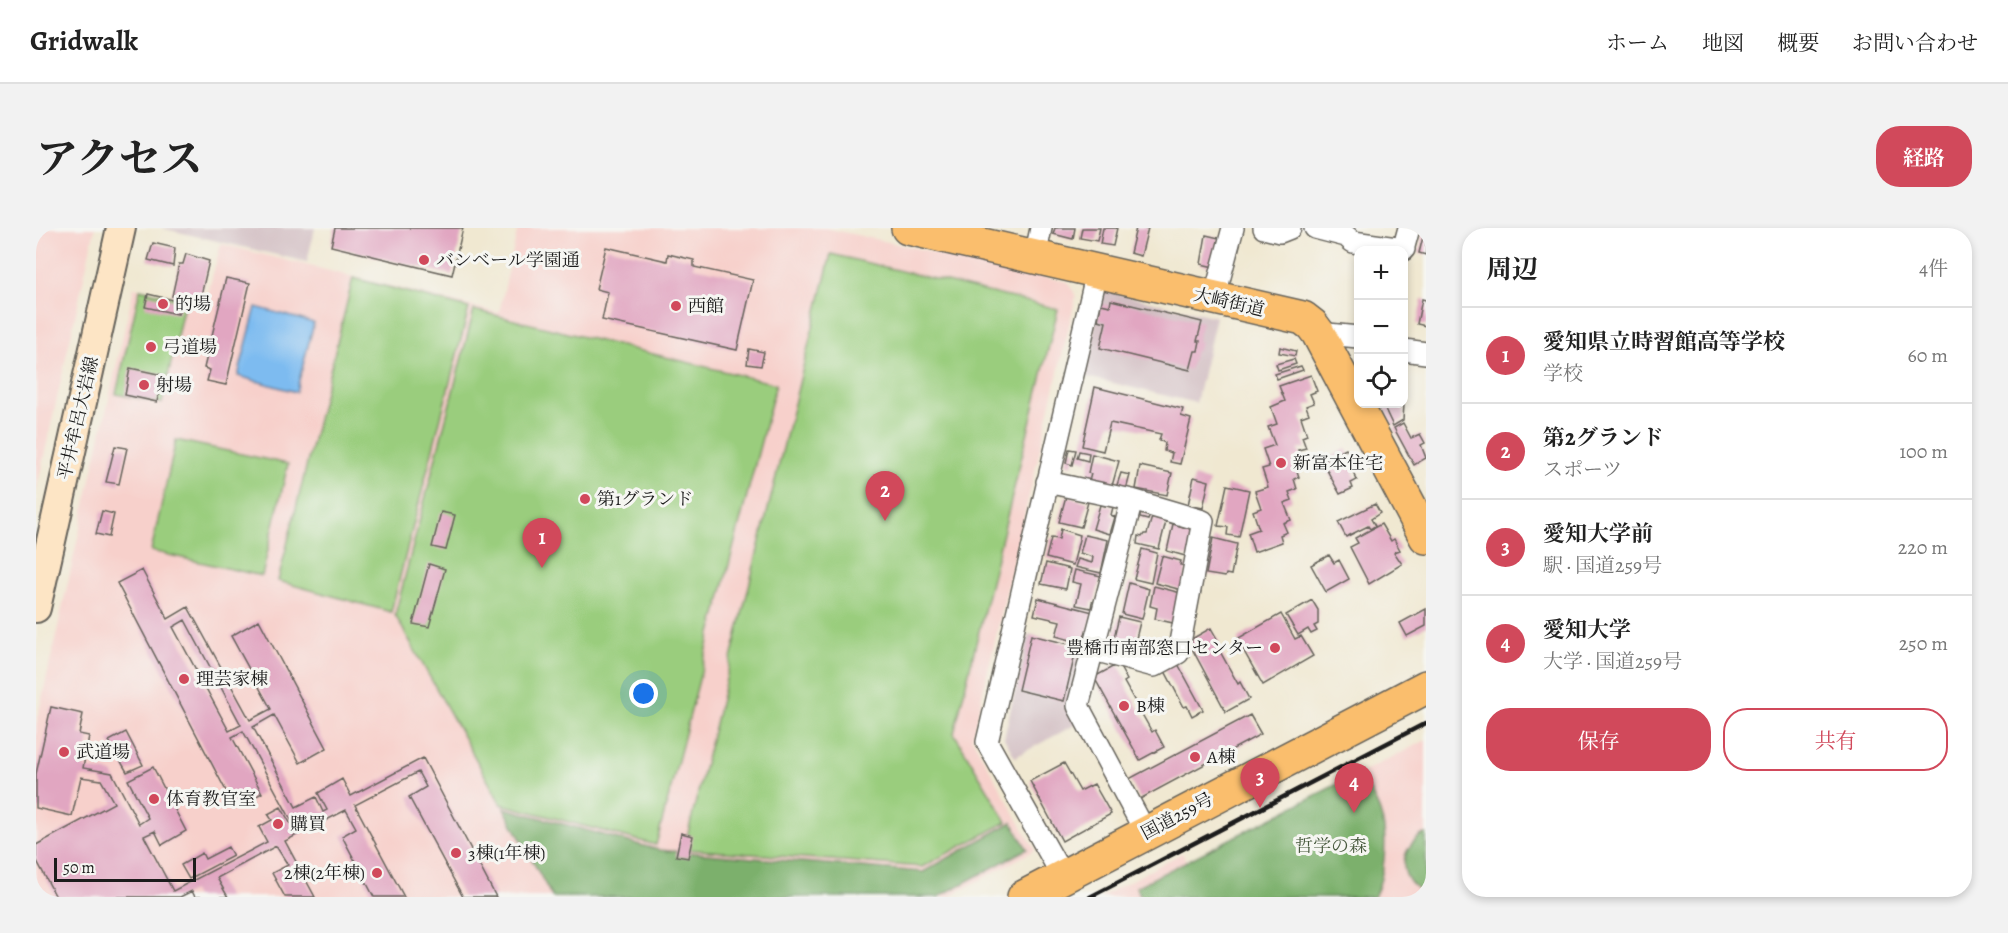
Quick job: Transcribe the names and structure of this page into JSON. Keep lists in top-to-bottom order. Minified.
{"streets":{"main road":["大崎街道","平井牟呂大岩線","国道259号"]},"parks":["哲学の森"],"places":["バンベール学園通","的場","西館","弓道場","射場","新富本住宅","第1グランド","豊橋市南部窓口センター","理芸家棟","B棟","武道場","A棟","体育教官室","購買","3棟(1年棟)","2棟(2年棟)"],"scale_bar":"50 m","page":{"header":"Gridwalk","nav":["ホーム","地図","概要","お問い合わせ"],"title":"アクセス","buttons":["経路",["保存","共有"]],"heading":["周辺","4件"],"map_buttons":["+","−"],"list":[{"mark":"1","name":"愛知県立時習館高等学校","note":"学校","value":"60 m"},{"mark":"2","name":"第2グランド","note":"スポーツ","value":"100 m"},{"mark":"3","name":"愛知大学前","note":"駅 · 国道259号","value":"220 m"},{"mark":"4","name":"愛知大学","note":"大学 · 国道259号","value":"250 m"}],"pins":["2","1","3","4"],"scale":"50 m"}}
